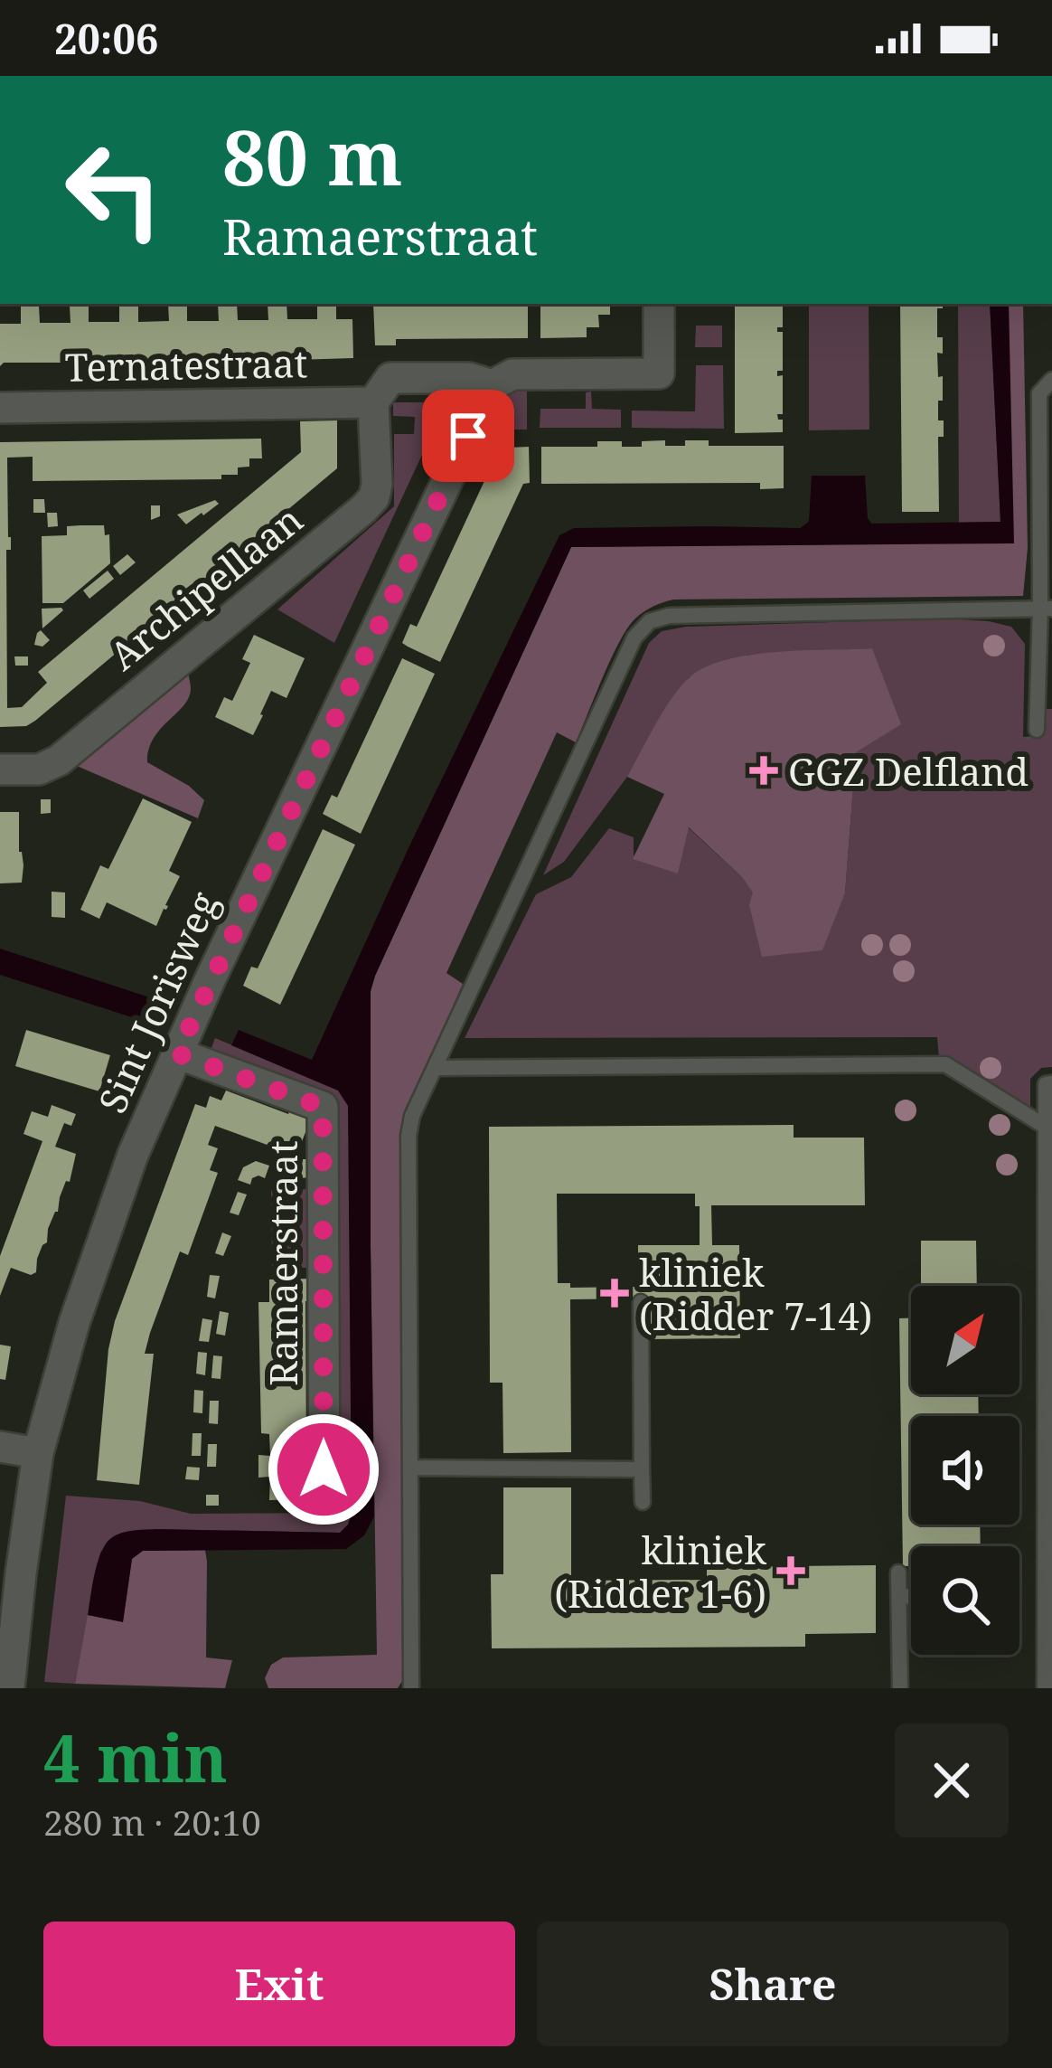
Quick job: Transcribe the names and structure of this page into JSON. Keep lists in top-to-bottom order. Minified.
{"streets":{"street":["Ternatestraat","Archipellaan","Sint Jorisweg","Ramaerstraat"]},"crossings":[["Ternatestraat","Archipellaan"],["Sint Jorisweg","Ramaerstraat"]],"places":{"health":["GGZ Delfland","kliniek (Ridder 7-14)","kliniek (Ridder 1-6)"]},"north":"top right","page":{"status":"20:06","turn":["80 m","Ramaerstraat"],"heading":["4 min","280 m · 20:10"],"buttons":["Exit","Share"]}}
